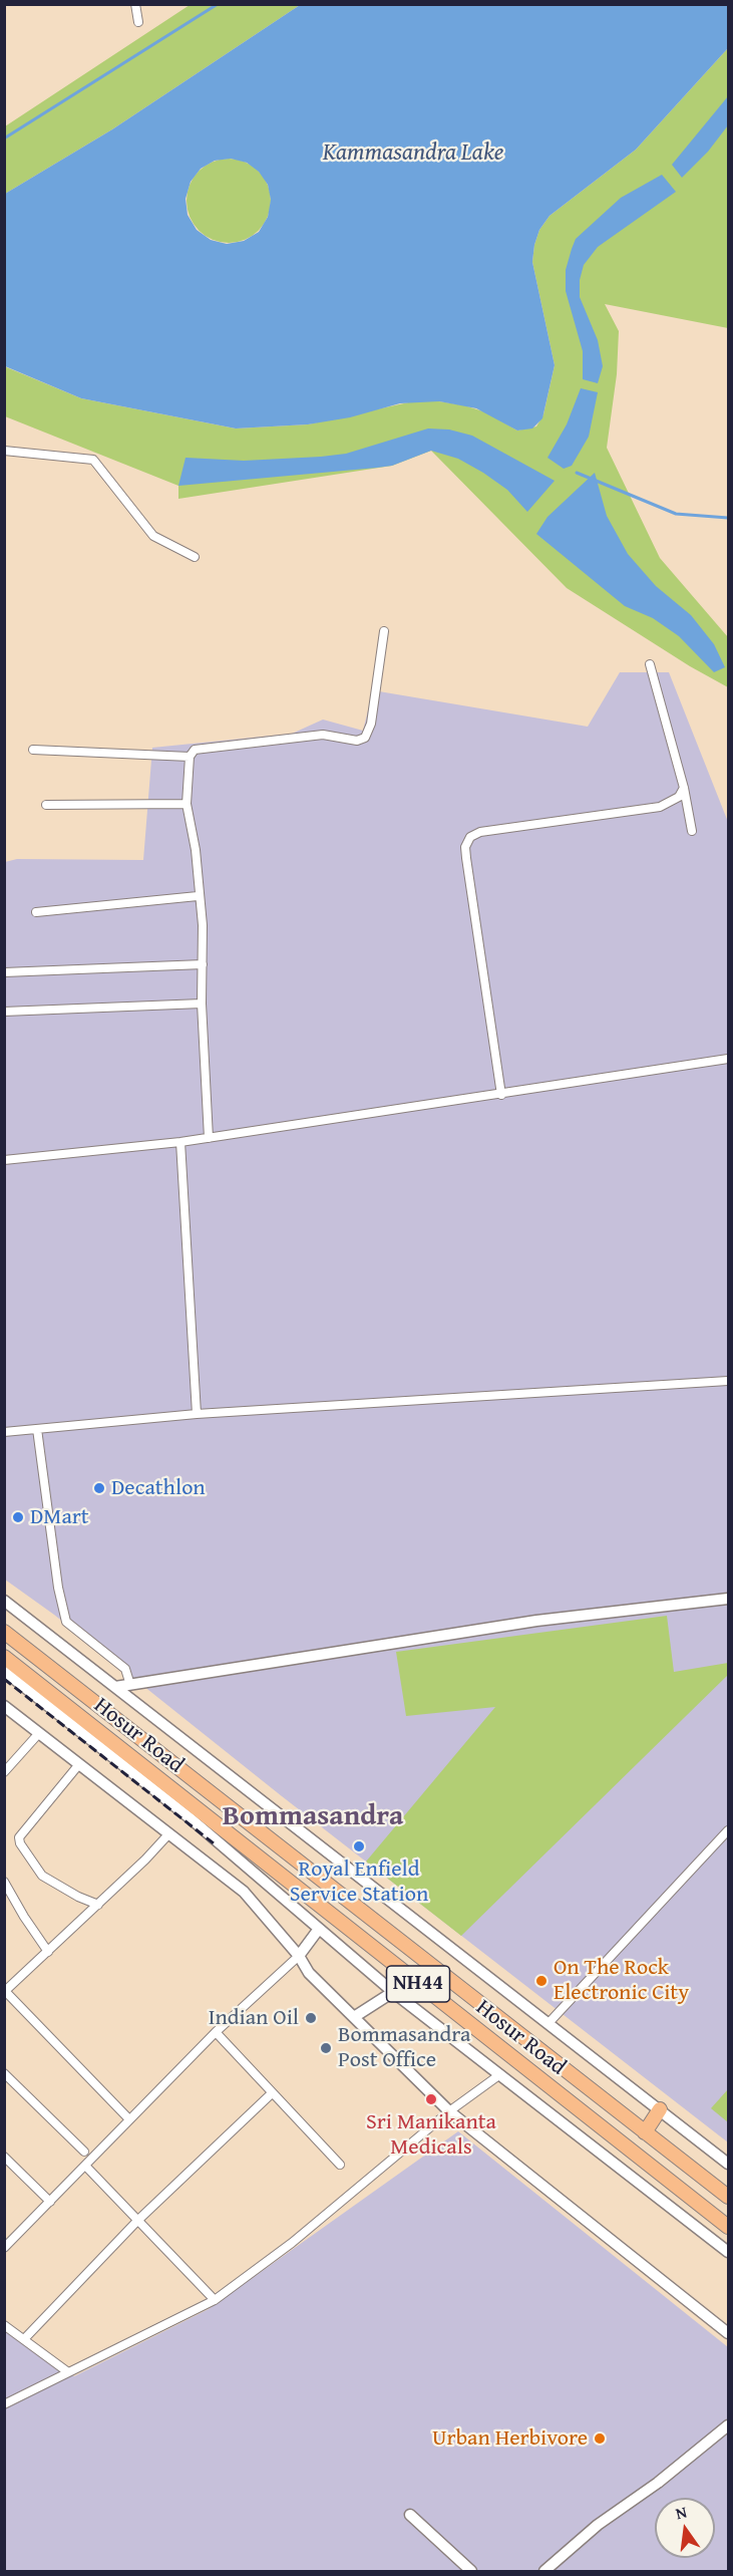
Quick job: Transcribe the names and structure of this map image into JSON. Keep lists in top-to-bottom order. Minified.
{"streets":{"highway":["Hosur Road","NH44"]},"districts":["Bommasandra"],"water":["Kammasandra Lake"],"places":["Decathlon","DMart","Royal Enfield Service Station","On The Rock Electronic City","Indian Oil","Bommasandra Post Office","Sri Manikanta Medicals","Urban Herbivore"],"north":"top"}
